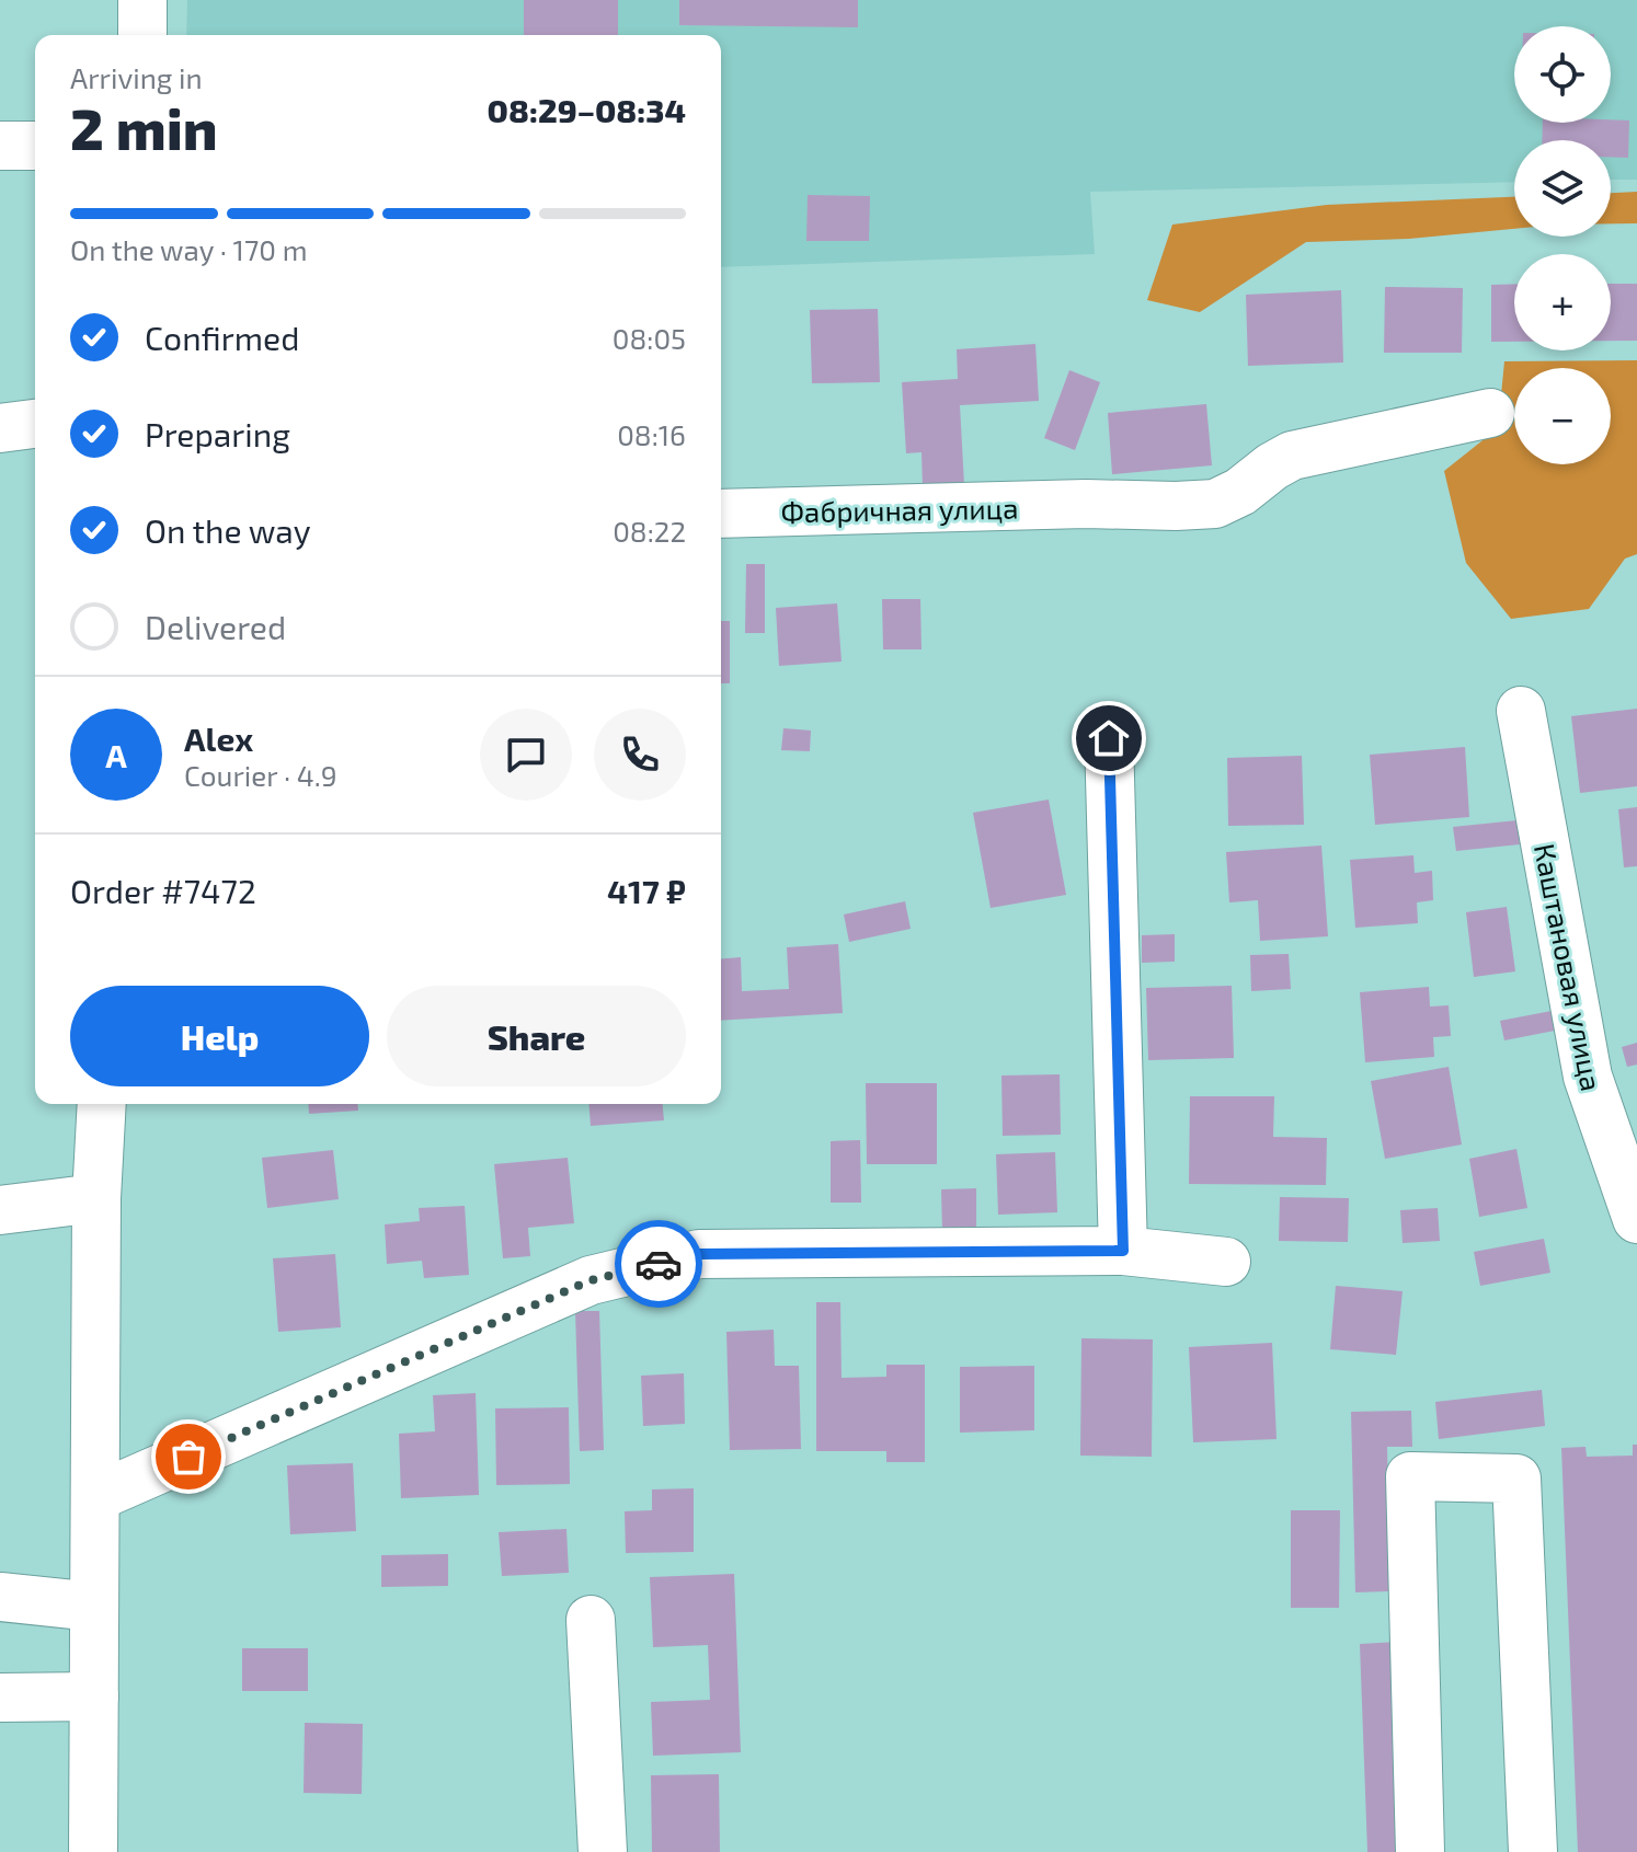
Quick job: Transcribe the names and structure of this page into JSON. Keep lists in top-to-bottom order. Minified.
{"streets":{"street":["Фабричная улица","Каштановая улица"]},"page":{"map_buttons":["+","−"],"heading":["2 min","Arriving in","08:29–08:34"],"panel":["Alex","Courier · 4.9","Order #7472","417 ₽"],"bar":"On the way · 170 m","list":[["Confirmed","08:05"],["Preparing","08:16"],["On the way","08:22"],"Delivered"],"round":"A","buttons":["Help","Share"]}}
